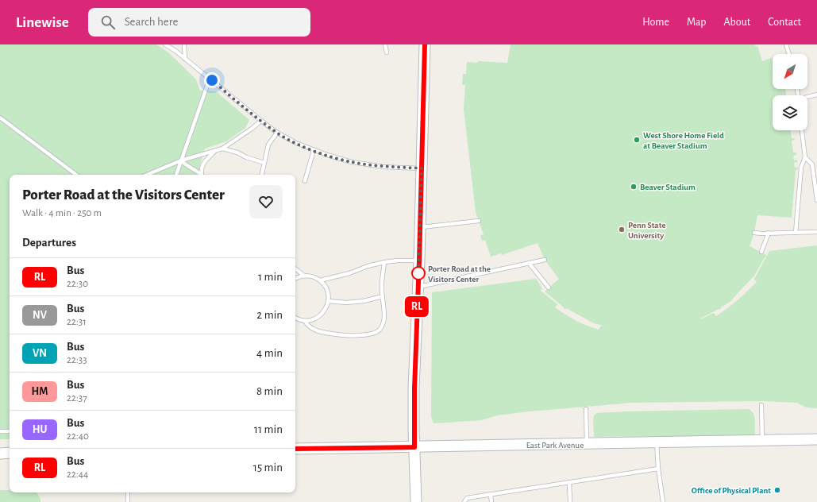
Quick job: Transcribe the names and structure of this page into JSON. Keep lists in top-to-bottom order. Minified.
{"streets":{"main road":["East Park Avenue"]},"places":["West Shore Home Field at Beaver Stadium","Beaver Stadium","Penn State University","Porter Road at the Visitors Center","Office of Physical Plant"],"lines":["bus line RL"],"north":"bottom left","page":{"header":"Linewise","search":"Search here","nav":["Home","Map","About","Contact"],"on_map":"RL","heading":[["Porter Road at the Visitors Center","Walk · 4 min · 250 m"],"Departures"],"list":[{"mark":"RL","name":"Bus","note":"22:30","value":"1 min"},{"mark":"NV","name":"Bus","note":"22:31","value":"2 min"},{"mark":"VN","name":"Bus","note":"22:33","value":"4 min"},{"mark":"HM","name":"Bus","note":"22:37","value":"8 min"},{"mark":"HU","name":"Bus","note":"22:40","value":"11 min"},{"mark":"RL","name":"Bus","note":"22:44","value":"15 min"}]}}
